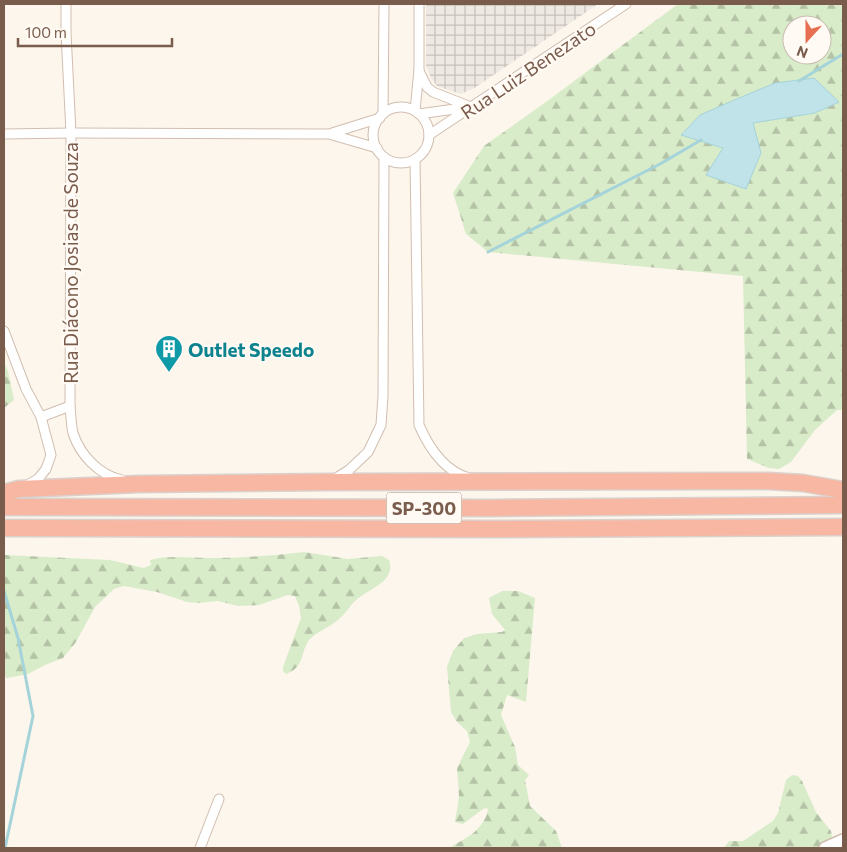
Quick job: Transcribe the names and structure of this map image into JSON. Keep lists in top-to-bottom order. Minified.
{"streets":{"highway":["SP-300"],"street":["Rua Luiz Benezato","Rua Diácono Josias de Souza"]},"places":{"building":["Outlet Speedo"]},"scale_bar":"100 m","north":"bottom"}
